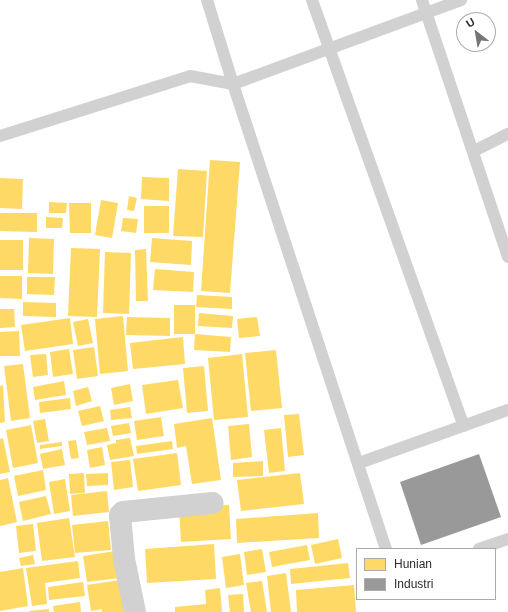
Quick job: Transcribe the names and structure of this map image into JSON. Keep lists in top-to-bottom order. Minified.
{"legend":["Hunian","Industri"],"north":"top left"}
